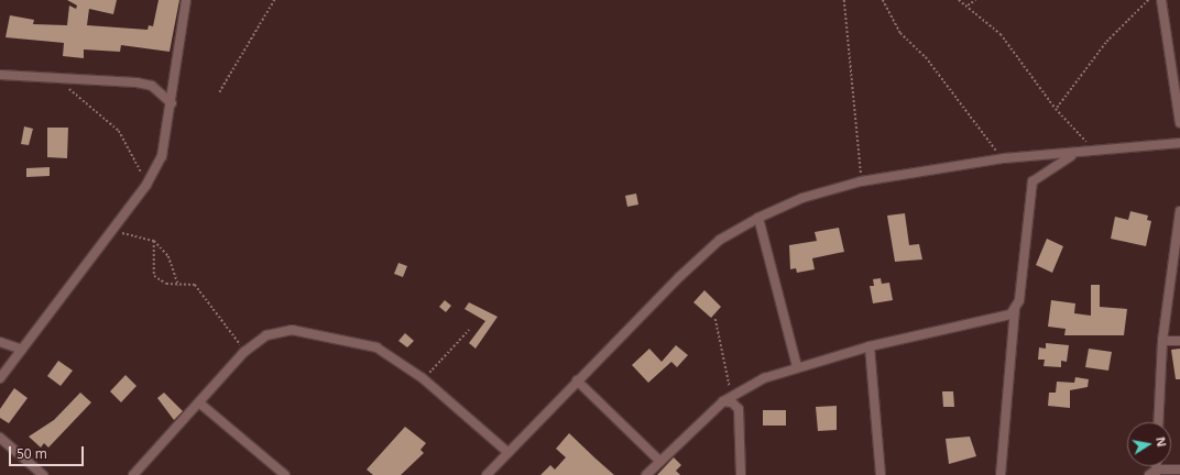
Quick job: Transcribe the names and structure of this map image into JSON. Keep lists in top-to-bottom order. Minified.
{"scale_bar":"50 m","north":"right"}
